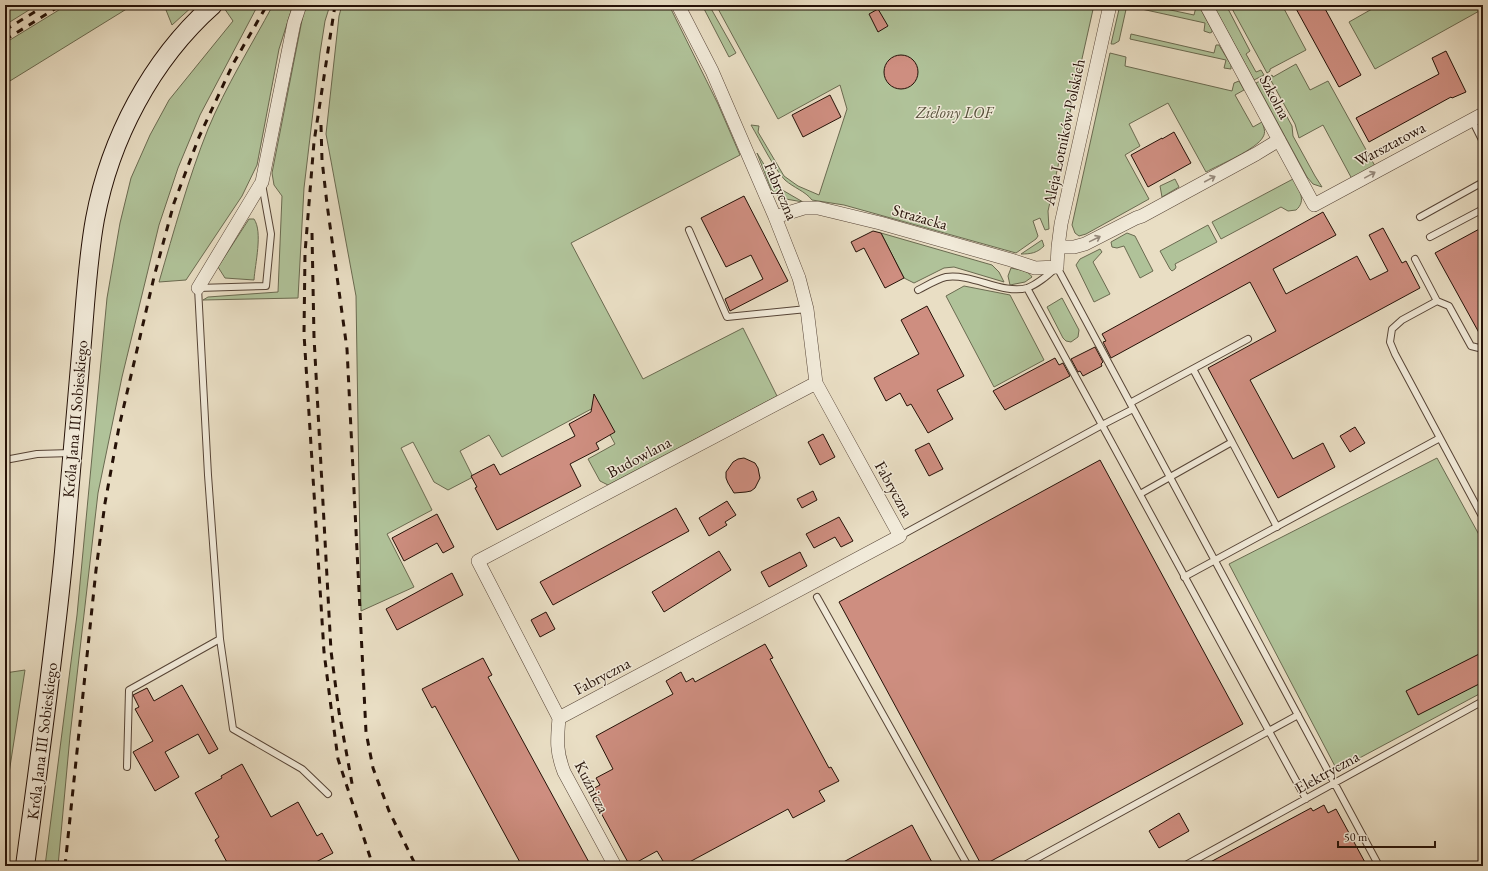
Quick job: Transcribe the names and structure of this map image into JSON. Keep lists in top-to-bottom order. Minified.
{"streets":{"main road":["Króla Jana III Sobieskiego"],"street":["Szkolna","Aleja Lotników Polskich","Warsztatowa","Fabryczna","Strażacka","Budowlana","Kuźnicza"],"lane":["Elektryczna"]},"crossings":[["Szkolna","Warsztatowa"],["Aleja Lotników Polskich","Strażacka"],["Fabryczna","Strażacka"],["Fabryczna","Budowlana"],["Fabryczna","Kuźnicza"],["Budowlana","Kuźnicza"]],"one_way":["Warsztatowa"],"parks":["Zielony LOF"],"scale_bar":"50 m"}
